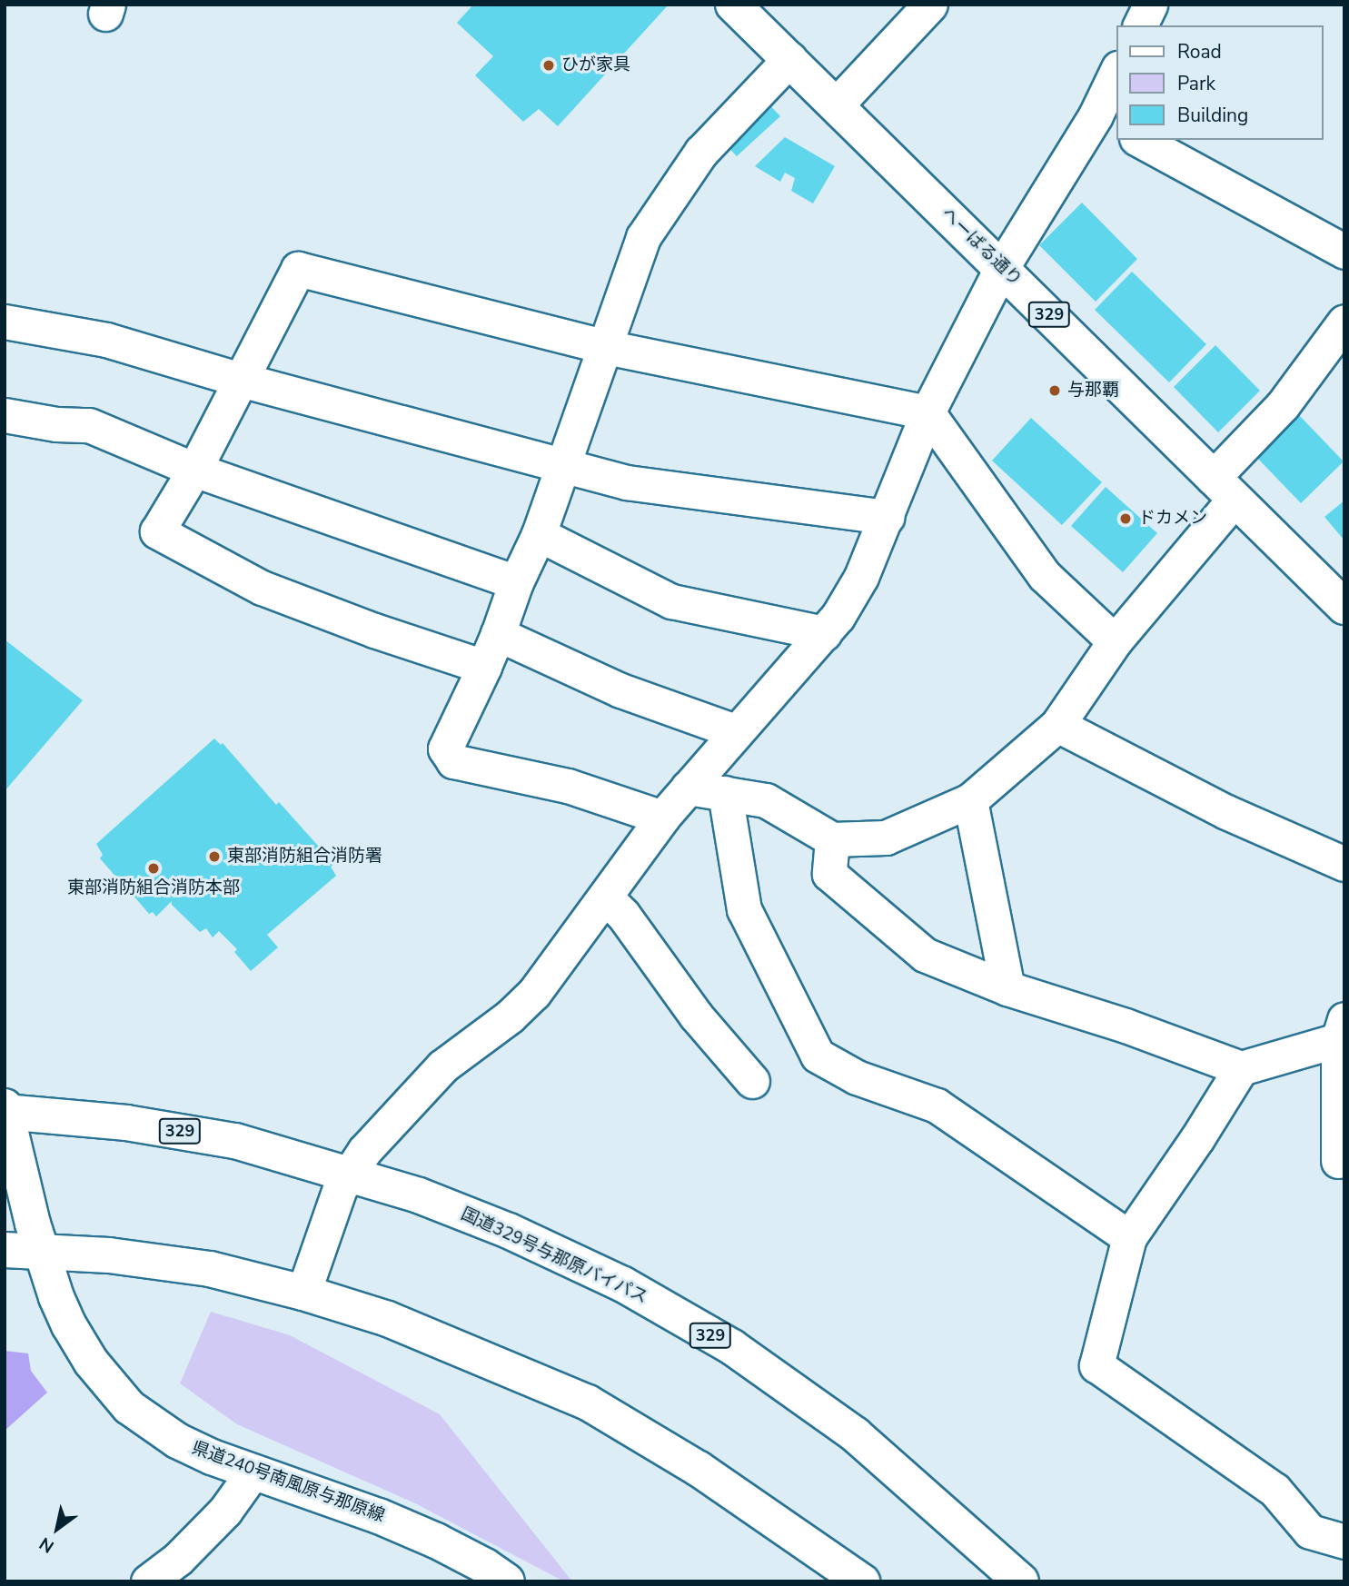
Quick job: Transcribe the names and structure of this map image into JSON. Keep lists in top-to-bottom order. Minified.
{"streets":{"main road":["へーばる通り","329","国道329号与那原バイパス","県道240号南風原与那原線"]},"crossings":[["国道329号与那原バイパス","県道240号南風原与那原線"]],"places":["ひが家具","与那覇","ドカメン","東部消防組合消防署","東部消防組合消防本部"],"legend":["Road","Park","Building"],"north":"bottom left"}
